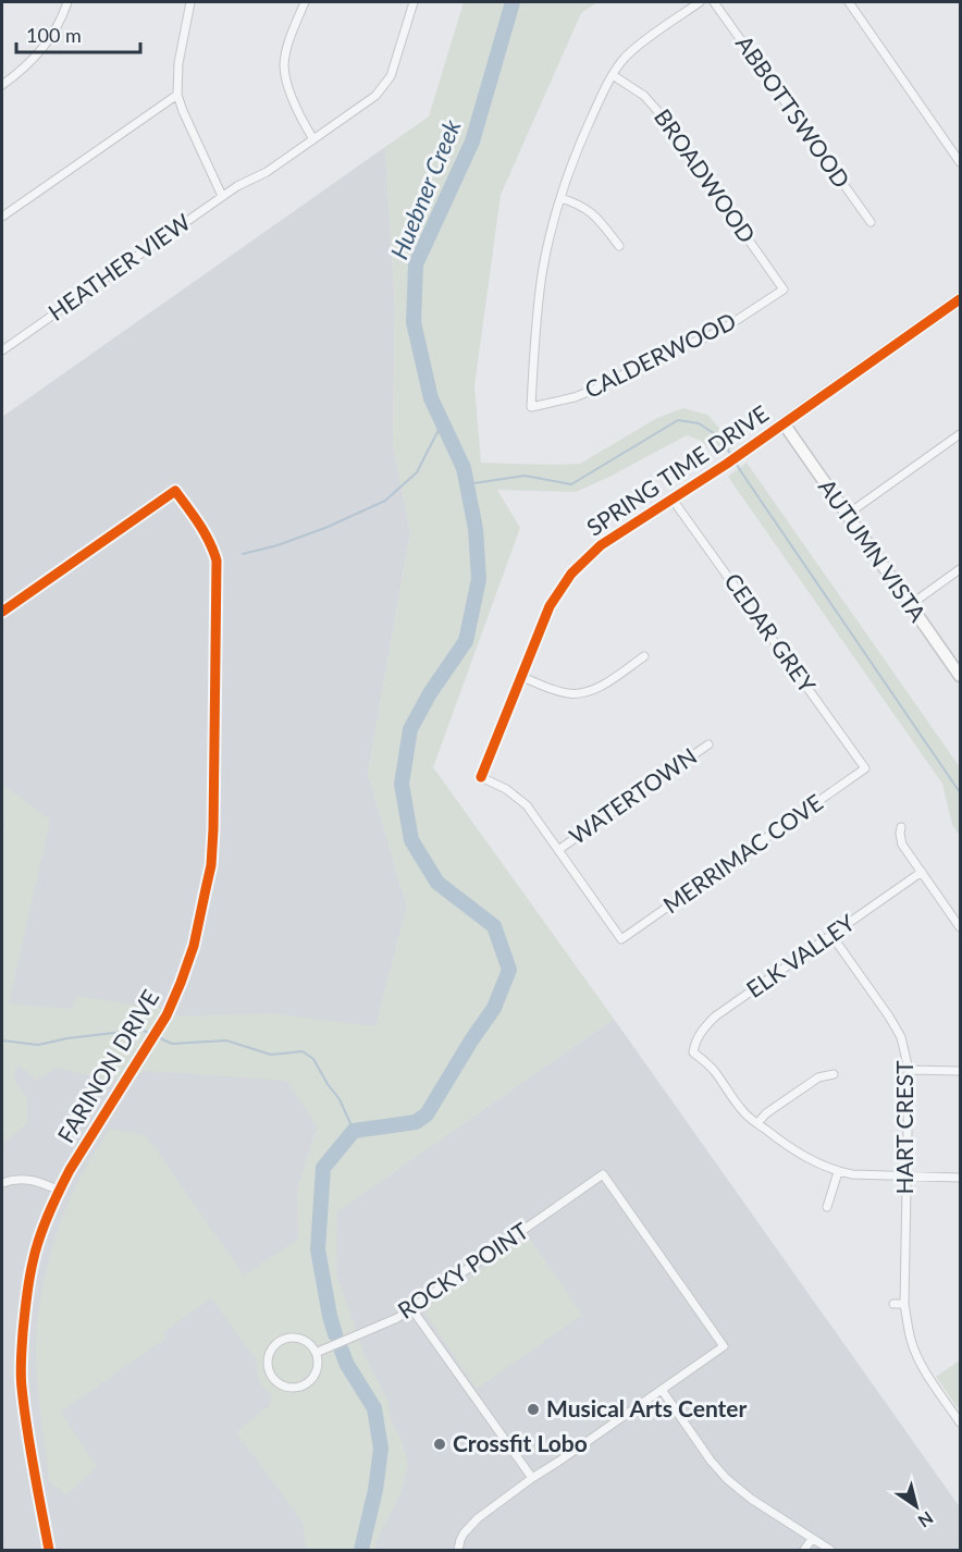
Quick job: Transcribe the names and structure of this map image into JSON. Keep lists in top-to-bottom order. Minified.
{"streets":{"street":["ABBOTTSWOOD","BROADWOOD","HEATHER VIEW","CALDERWOOD","SPRING TIME DRIVE","AUTUMN VISTA","CEDAR GREY","WATERTOWN","MERRIMAC COVE","ELK VALLEY","FARINON DRIVE","HART CREST","ROCKY POINT"]},"crossings":[["BROADWOOD","CALDERWOOD"],["SPRING TIME DRIVE","AUTUMN VISTA"],["SPRING TIME DRIVE","CEDAR GREY"],["SPRING TIME DRIVE","WATERTOWN"],["SPRING TIME DRIVE","MERRIMAC COVE"],["CEDAR GREY","MERRIMAC COVE"],["WATERTOWN","MERRIMAC COVE"],["ELK VALLEY","HART CREST"]],"water":["Huebner Creek"],"places":["Musical Arts Center","Crossfit Lobo"],"scale_bar":"100 m","north":"bottom right"}
